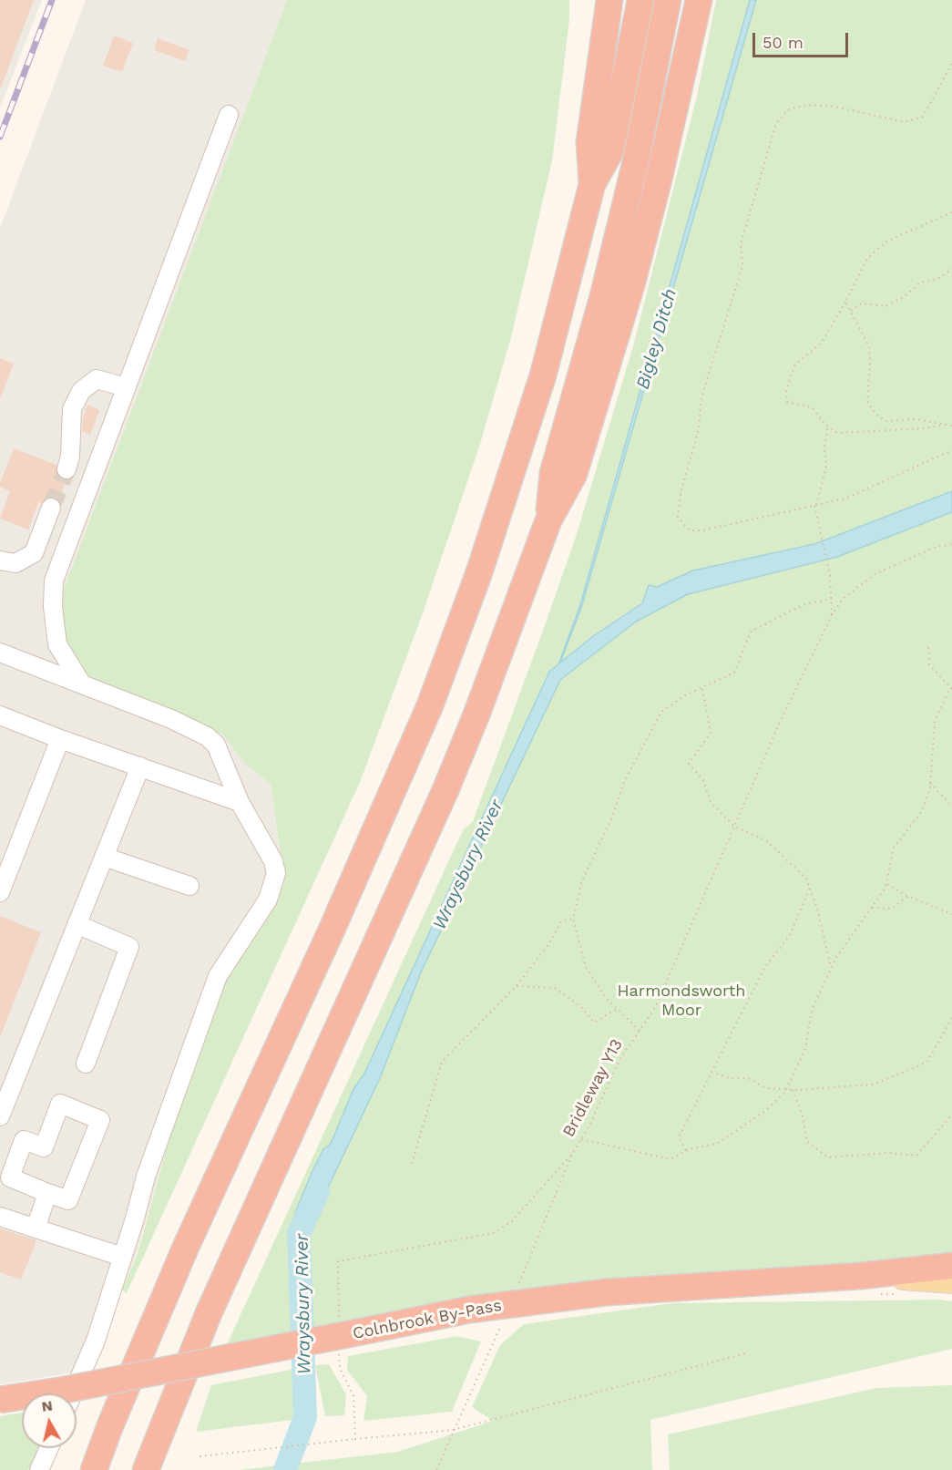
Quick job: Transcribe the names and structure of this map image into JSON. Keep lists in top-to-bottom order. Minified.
{"streets":{"highway":["Colnbrook By-Pass"],"path":["Bridleway Y13"]},"crossings":[["Bridleway Y13","Colnbrook By-Pass"]],"water":["Bigley Ditch","Wraysbury River"],"parks":["Harmondsworth Moor"],"scale_bar":"50 m","north":"top"}
